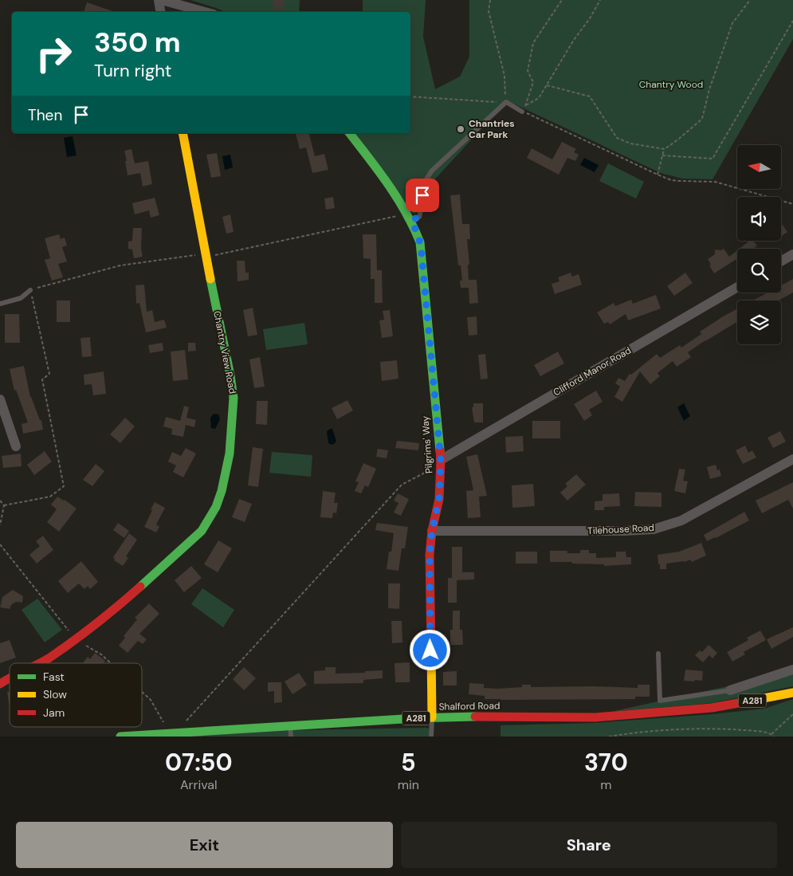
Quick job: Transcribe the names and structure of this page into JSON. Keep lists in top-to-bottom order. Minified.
{"streets":{"street":["Chantry View Road","Clifford Manor Road","Pilgrims' Way","Tilehouse Road","A281","Shalford Road"]},"crossings":[["Clifford Manor Road","Pilgrims' Way"],["Pilgrims' Way","Tilehouse Road"],["Pilgrims' Way","Shalford Road"]],"parks":["Chantry Wood"],"places":["Chantries Car Park"],"legend":["Fast","Slow","Jam"],"north":"left","page":{"turn":["350 m","Turn right"],"then":"Then","eta":["07:50","Arrival","5","min","370","m"],"buttons":["Exit","Share"]}}
